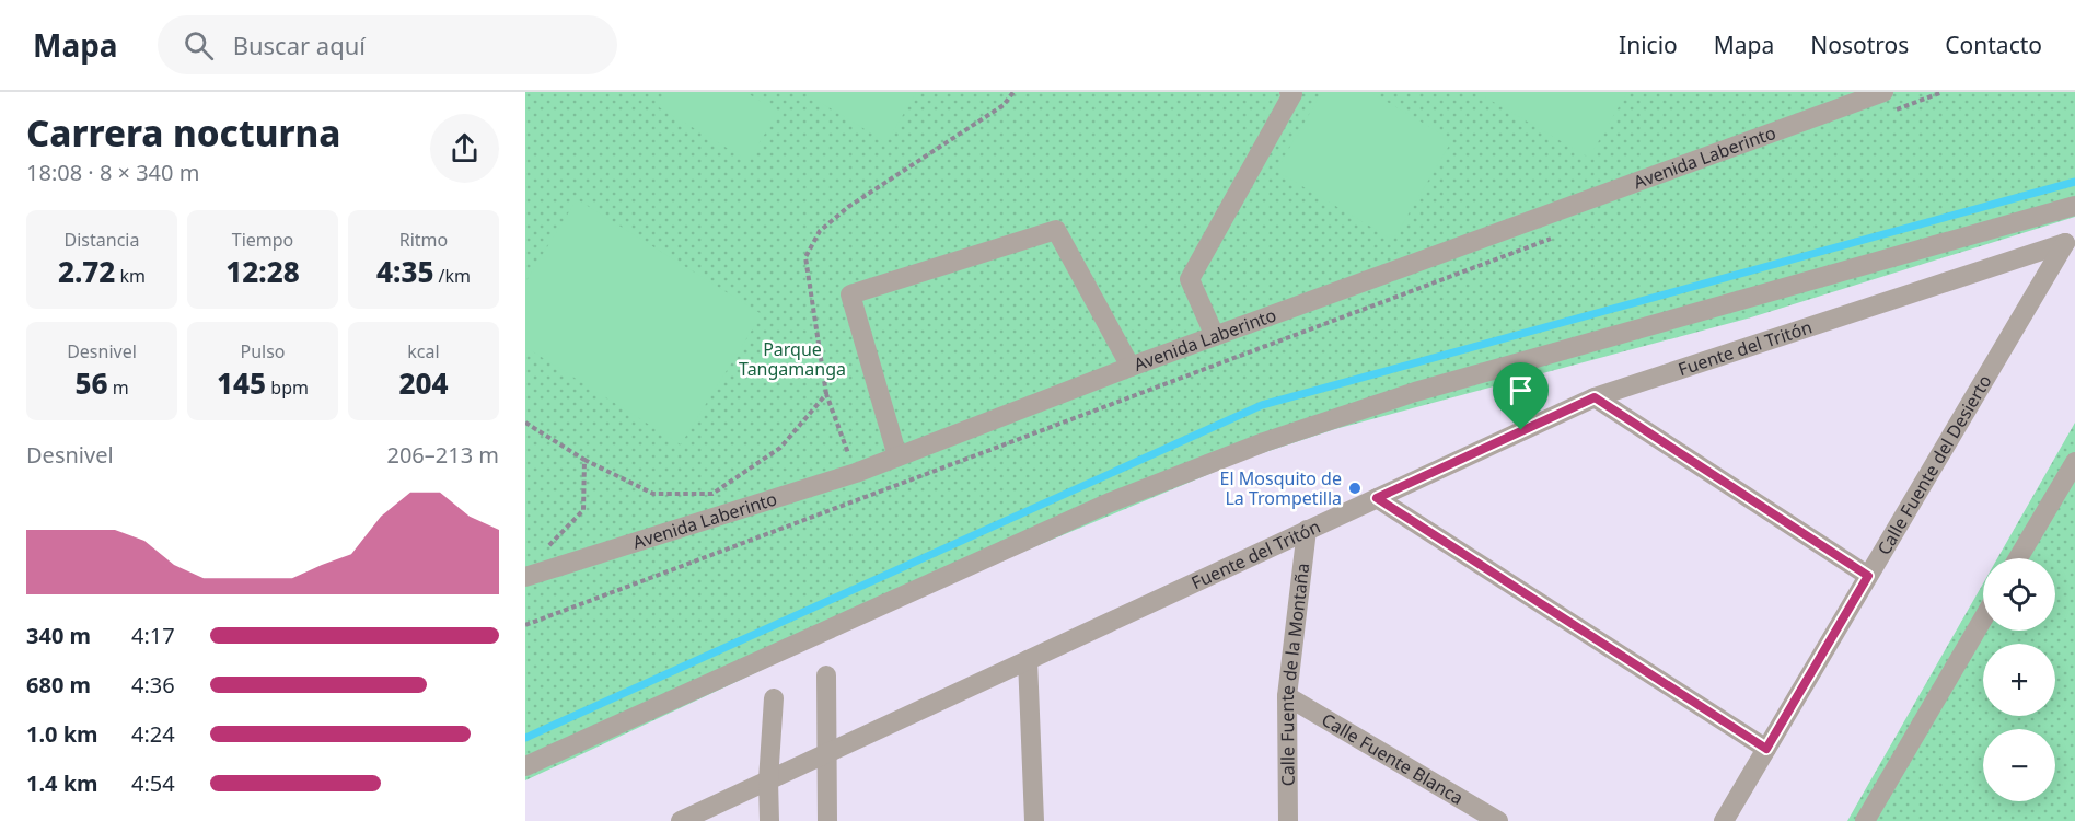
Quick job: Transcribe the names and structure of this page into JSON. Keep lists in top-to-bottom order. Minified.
{"streets":{"street":["Avenida Laberinto","Fuente del Tritón","Calle Fuente del Desierto","Calle Fuente de la Montaña","Calle Fuente Blanca"]},"crossings":[["Fuente del Tritón","Calle Fuente del Desierto"],["Fuente del Tritón","Calle Fuente de la Montaña"],["Calle Fuente de la Montaña","Calle Fuente Blanca"]],"parks":["Parque Tangamanga"],"places":["El Mosquito de La Trompetilla"],"page":{"header":"Mapa","search":"Buscar aquí","nav":["Inicio","Mapa","Nosotros","Contacto"],"heading":["Carrera nocturna","18:08 · 8 × 340 m"],"stats":[["Distancia","2.72 km"],["Tiempo","12:28"],["Ritmo","4:35 /km"],["Desnivel","56 m"],["Pulso","145 bpm"],["kcal","204"]],"chart":["Desnivel","206–213 m"],"map_buttons":["+","−"],"list":[{"name":"340 m","note":"4:17"},{"name":"680 m","note":"4:36"},{"name":"1.0 km","note":"4:24"},{"name":"1.4 km","note":"4:54"}]}}
